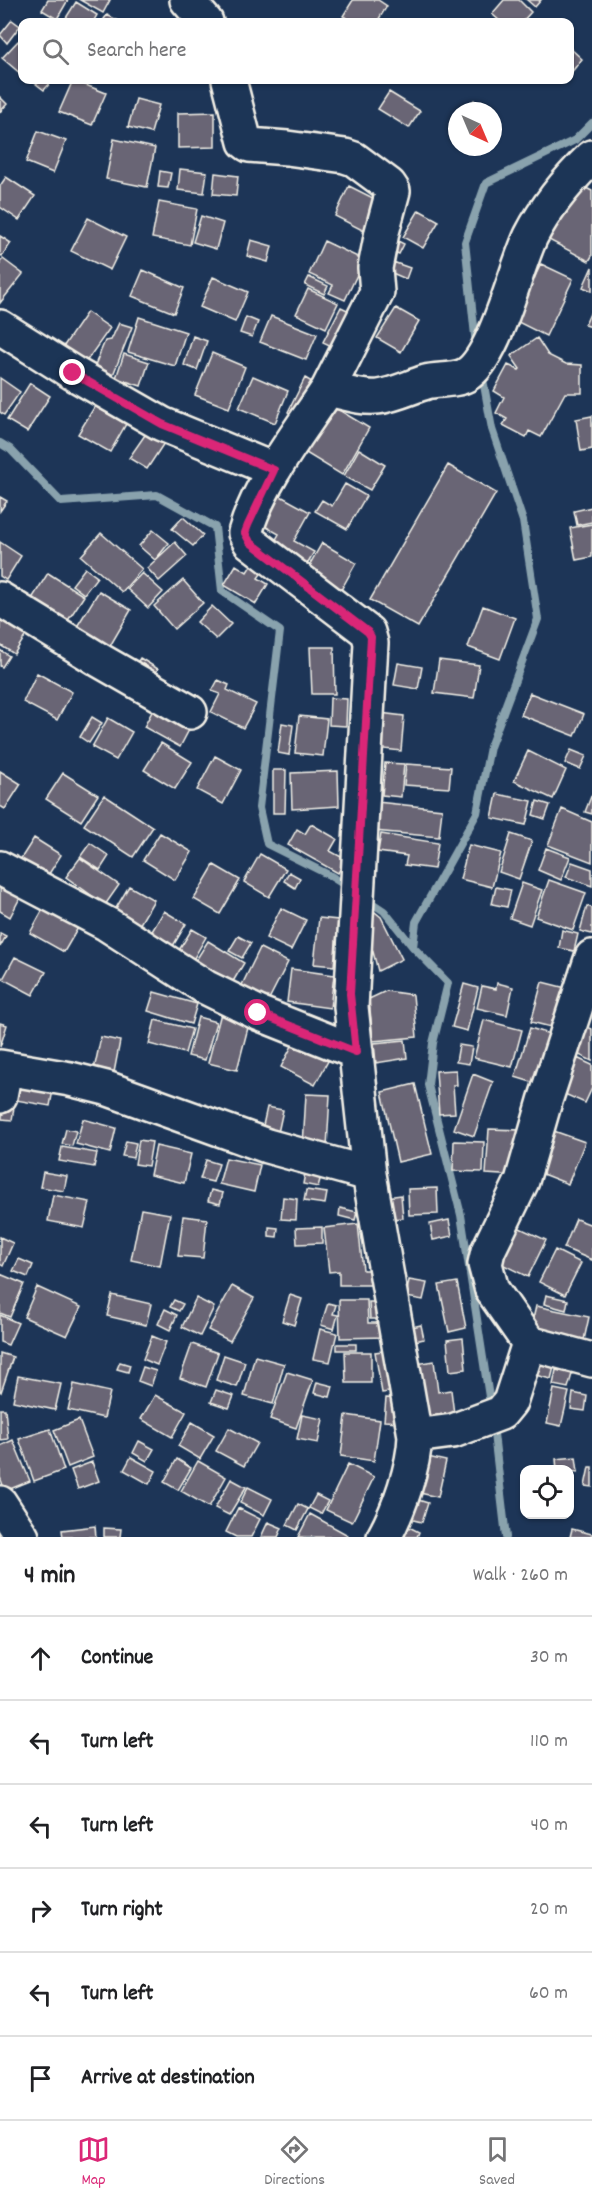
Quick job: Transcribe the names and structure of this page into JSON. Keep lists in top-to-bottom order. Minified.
{"north":"bottom right","page":{"search":"Search here","heading":["4 min","Walk · 260 m"],"list":[["Continue","30 m"],["Turn left","110 m"],["Turn left","40 m"],["Turn right","20 m"],["Turn left","60 m"],"Arrive at destination"],"nav":["Map","Directions","Saved"]}}
